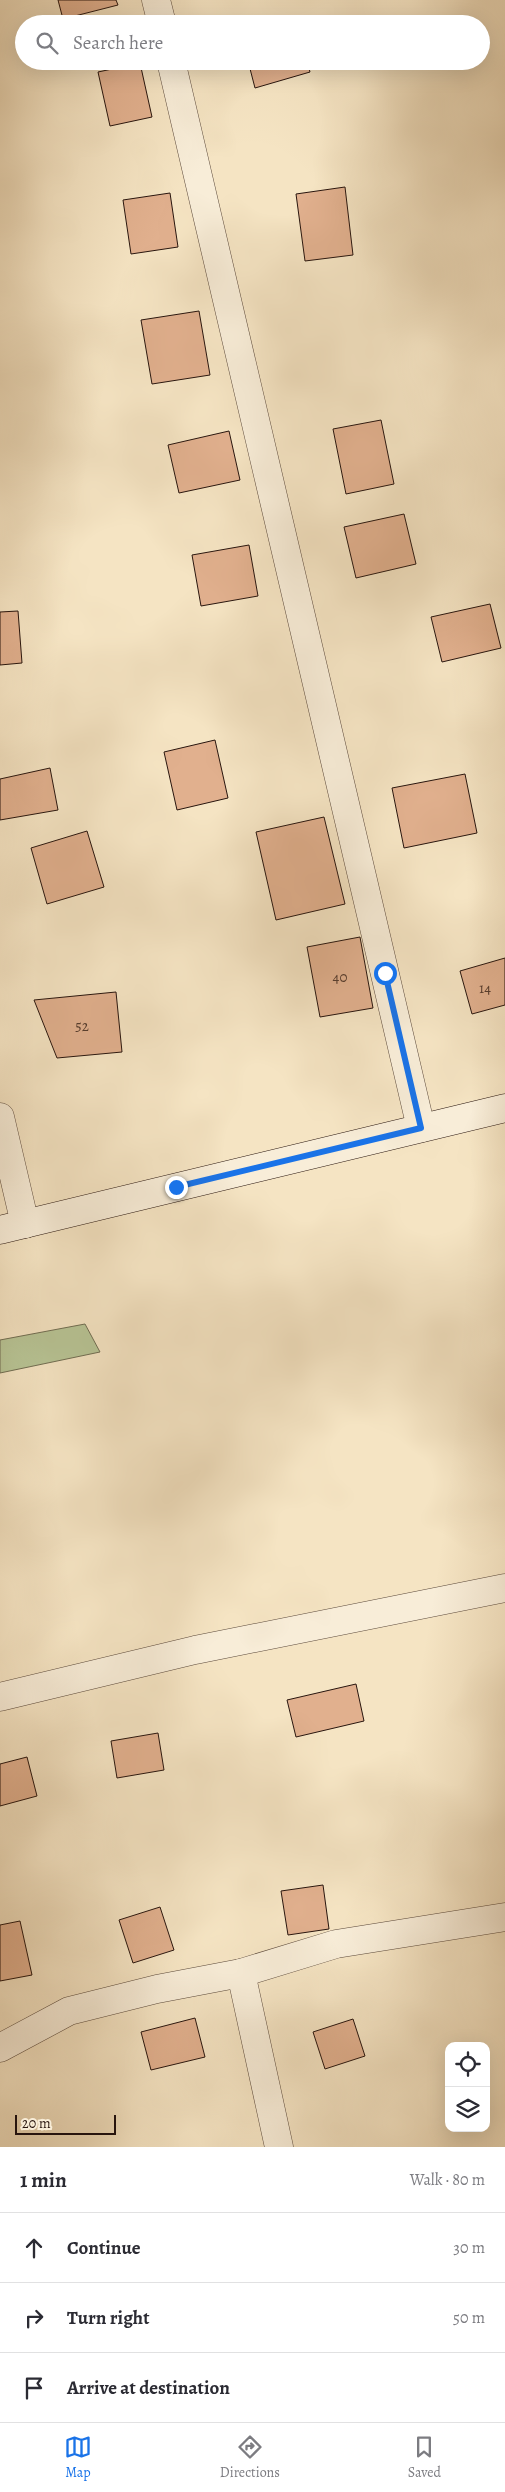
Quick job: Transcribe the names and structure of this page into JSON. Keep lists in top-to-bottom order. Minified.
{"house_numbers":["40","14","52"],"scale_bar":"20 m","page":{"search":"Search here","scale":"20 m","heading":["1 min","Walk · 80 m"],"list":[["Continue","30 m"],["Turn right","50 m"],"Arrive at destination"],"nav":["Map","Directions","Saved"]}}
